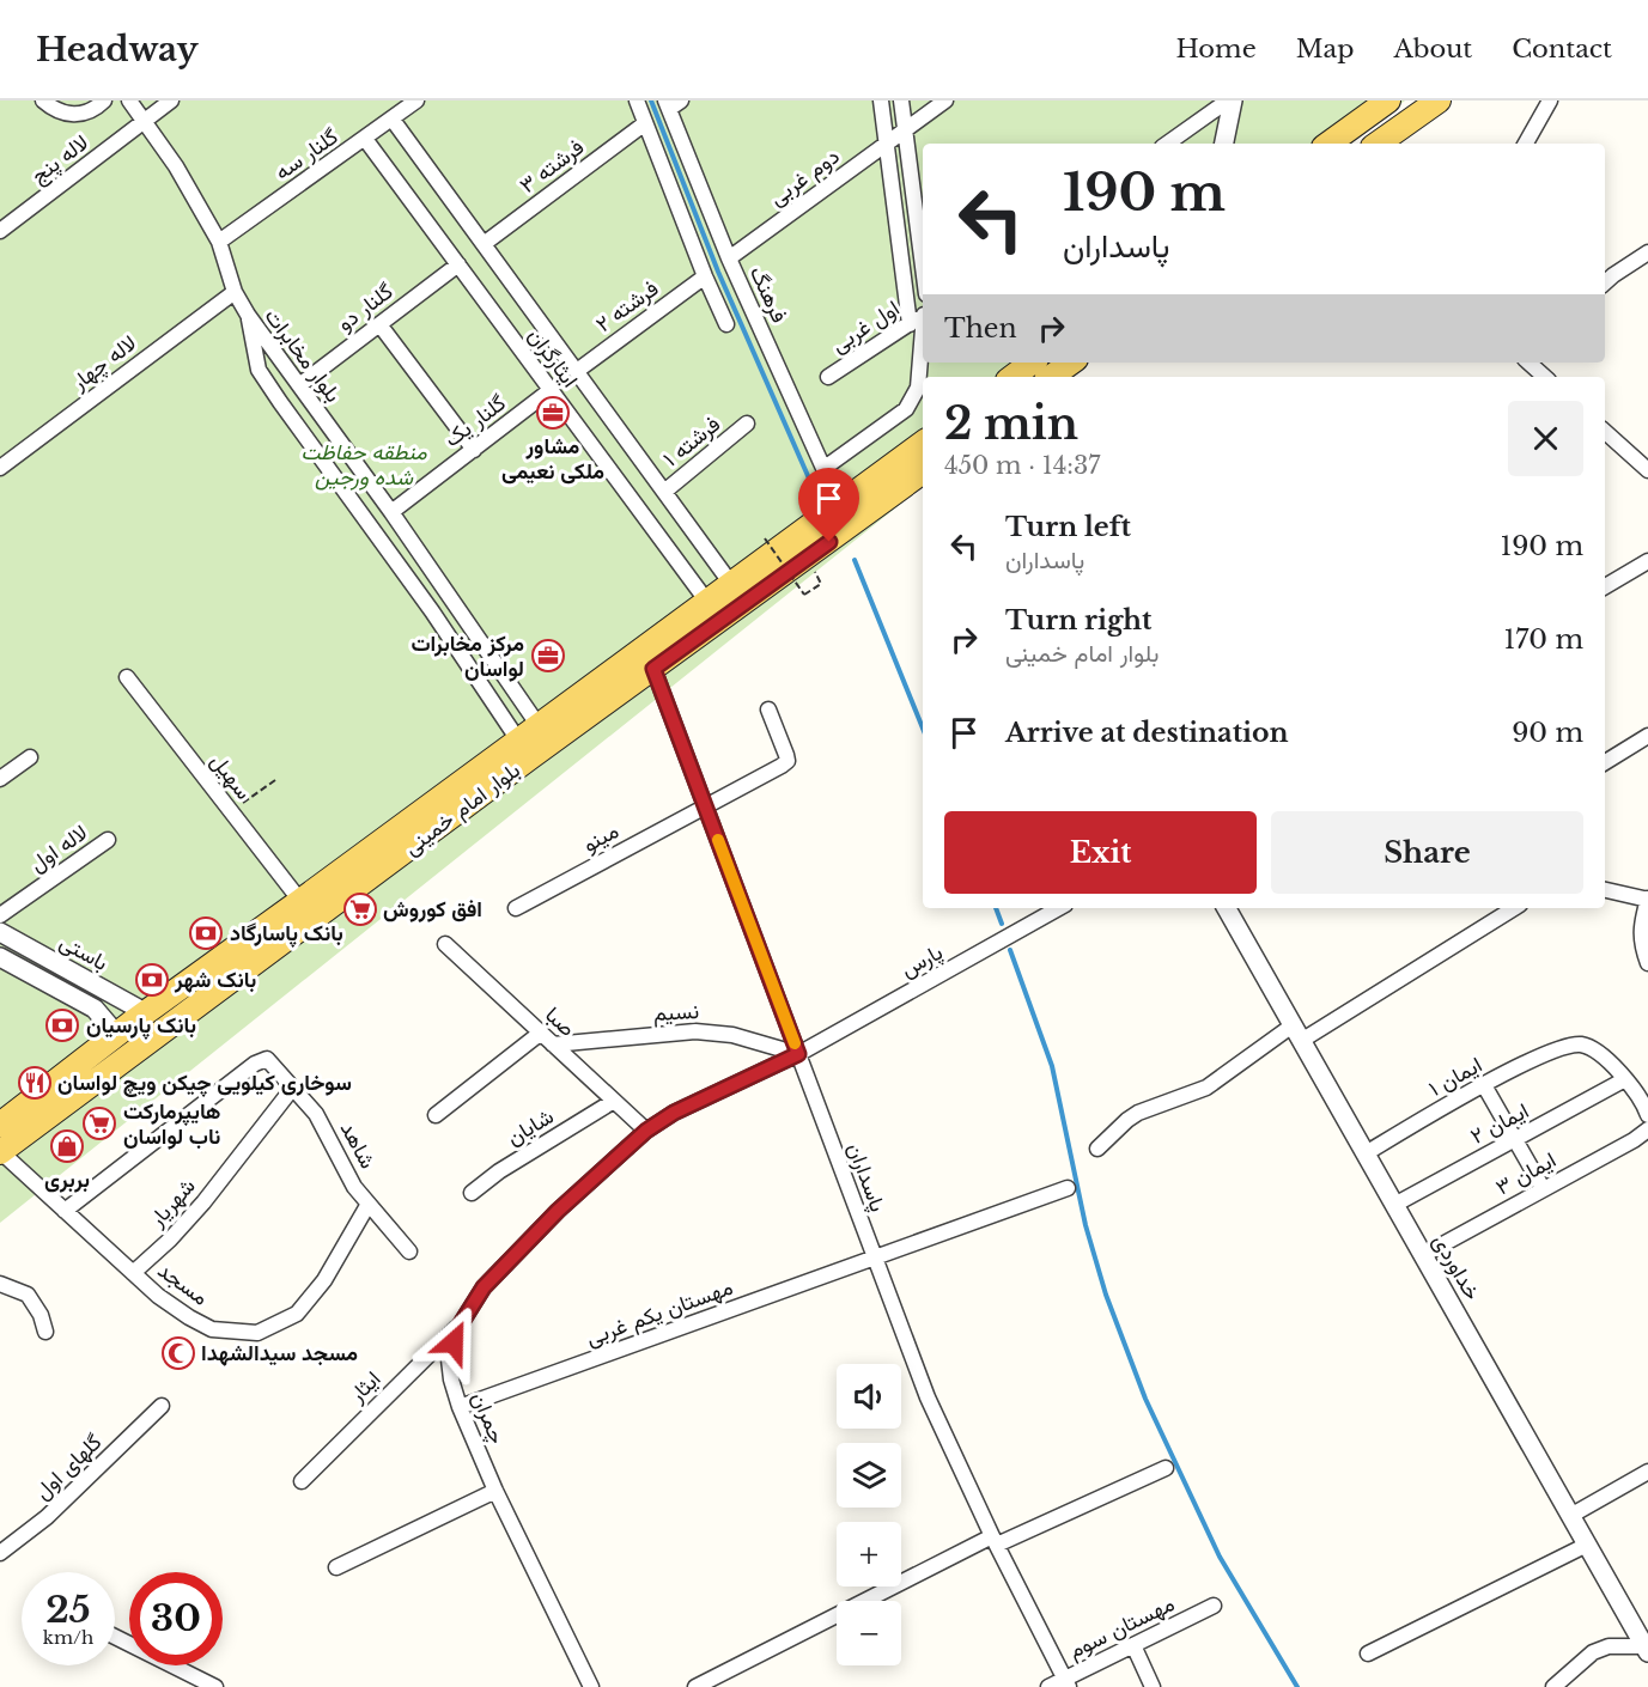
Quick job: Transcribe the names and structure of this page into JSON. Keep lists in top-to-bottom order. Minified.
{"streets":{"main road":["بلوار امام خمینی"],"street":["گلنار سه","لاله پنج","فرشته ۳","دوم غربی","فرهنگ","فرشته ۲","گلنار دو","اول غربی","بلوار مخابرات","ایثارگران","لاله چهار","گلنار یک","فرشته ۱","سهیل","مینو","لاله اول","باستی","پارس","نسیم","صبا","ایمان ۱","ایمان ۲","شایان","شاهد","ایمان ۳","پاسداران","شهریار","خداوردی","مسجد","مهستان یکم غربی","ایثار","چمران","گلهای اول","مهستان سوم"]},"crossings":[["گلنار سه","ایثارگران"],["فرشته ۳","ایثارگران"],["دوم غربی","فرهنگ"],["فرهنگ","بلوار امام خمینی"],["فرشته ۲","ایثارگران"],["گلنار دو","بلوار مخابرات"],["گلنار دو","ایثارگران"],["بلوار مخابرات","گلنار یک"],["بلوار مخابرات","بلوار امام خمینی"],["ایثارگران","گلنار یک"],["ایثارگران","فرشته ۱"],["ایثارگران","بلوار امام خمینی"],["سهیل","بلوار امام خمینی"],["بلوار امام خمینی","باستی"],["بلوار امام خمینی","پاسداران"],["بلوار امام خمینی","مسجد"],["مینو","پاسداران"],["پارس","نسیم"],["پارس","پاسداران"],["پارس","چمران"],["نسیم","صبا"],["نسیم","پاسداران"],["نسیم","چمران"],["صبا","شایان"],["صبا","چمران"],["ایمان ۱","ایمان ۲"],["ایمان ۱","خداوردی"],["ایمان ۲","خداوردی"],["شاهد","شهریار"],["شاهد","مسجد"],["ایمان ۳","خداوردی"],["پاسداران","مهستان یکم غربی"],["پاسداران","چمران"],["پاسداران","مهستان سوم"],["شهریار","مسجد"],["مهستان یکم غربی","چمران"],["ایثار","چمران"]],"parks":["منطقه حفاظت شده ورجین"],"places":{"office":["مشاور ملکی نعیمی","مرکز مخابرات لواسان"],"supermarket":["افق کوروش","هایپرمارکت ناب لواسان"],"bank":["بانک پاسارگاد","بانک شهر","بانک پارسیان"],"restaurant":["سوخاری کیلویی چیکن ویچ لواسان"],"shop":["بربری"],"mosque":["مسجد سیدالشهدا"]},"page":{"header":"Headway","nav":["Home","Map","About","Contact"],"turn":["190 m","پاسداران"],"then":"Then","heading":["2 min","450 m · 14:37"],"list":[{"name":"Turn left","note":"پاسداران","value":"190 m"},{"name":"Turn right","note":"بلوار امام خمینی","value":"170 m"},{"name":"Arrive at destination","value":"90 m"}],"buttons":["Exit","Share"],"map_buttons":["+","−"],"speed":"25 km/h","limit":"30"}}
